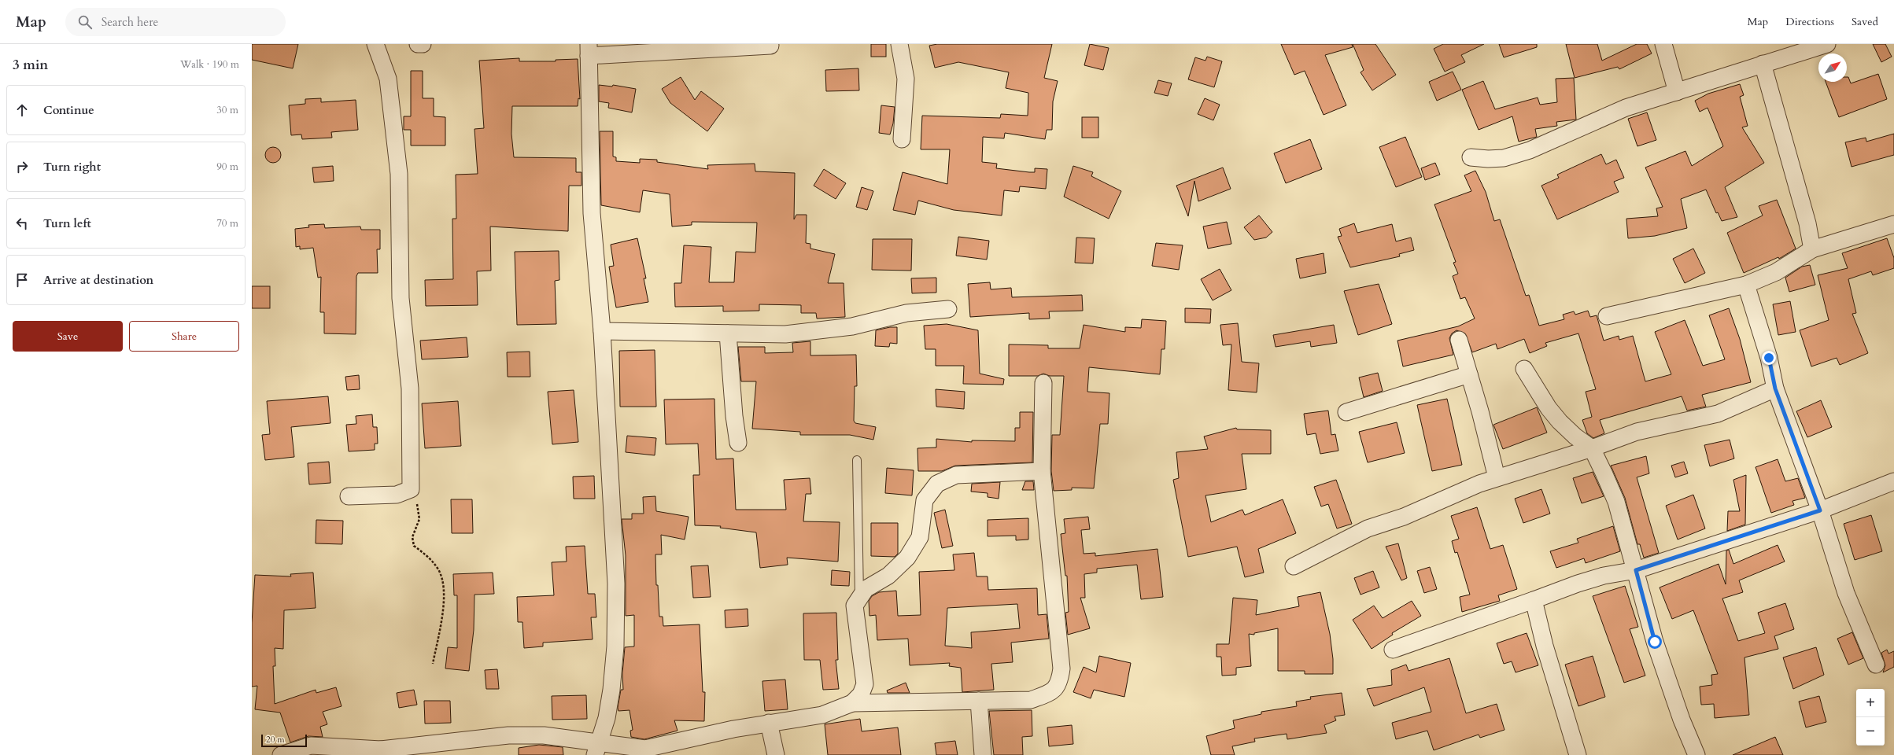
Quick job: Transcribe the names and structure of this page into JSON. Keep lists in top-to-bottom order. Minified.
{"scale_bar":"20 m","north":"top right","page":{"header":"Map","search":"Search here","nav":["Map","Directions","Saved"],"heading":["3 min","Walk · 190 m"],"list":[["Continue","30 m"],["Turn right","90 m"],["Turn left","70 m"],"Arrive at destination"],"buttons":["Save","Share"],"map_buttons":["+","−"],"scale":"20 m"}}
